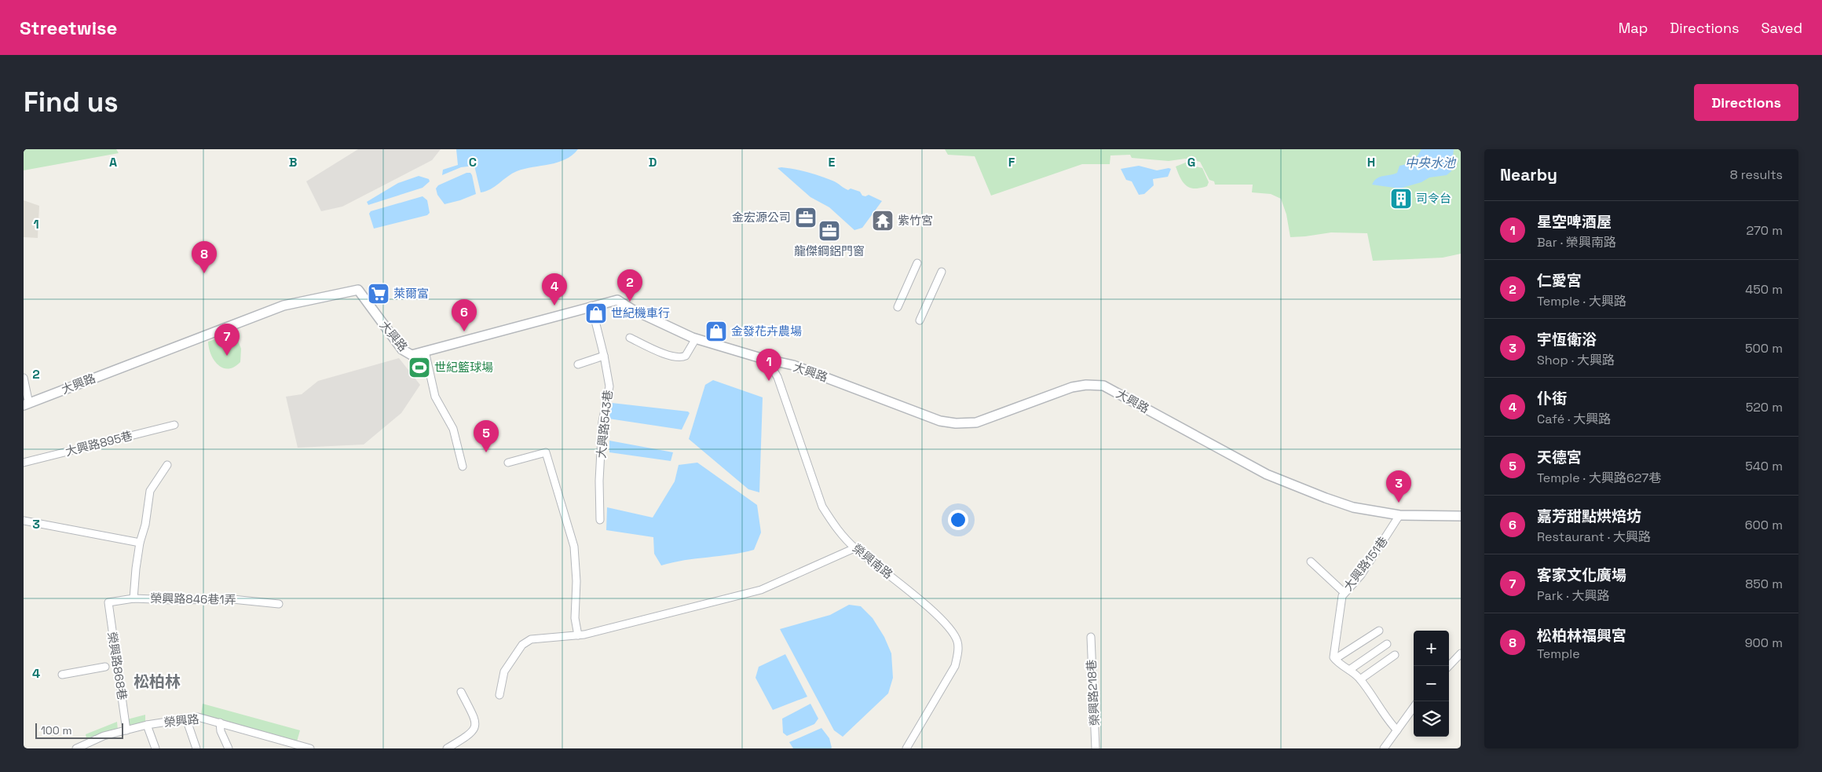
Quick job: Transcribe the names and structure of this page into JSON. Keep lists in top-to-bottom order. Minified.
{"streets":{"street":["大興路","大興路543巷","大興路895巷","榮興南路","大興路151巷","榮興路846巷1弄","榮興路868巷","榮興路218巷","榮興路"]},"crossings":[["大興路","大興路543巷"],["大興路","榮興南路"],["大興路","大興路151巷"],["榮興路846巷1弄","榮興路868巷"],["榮興路868巷","榮興路"]],"districts":["松柏林"],"water":["中央水池"],"places":{"building":["司令台"],"office":["金宏源公司","龍傑鋼鋁門窗"],"temple":["紫竹宮"],"supermarket":["萊爾富"],"shop":["世紀機車行","金發花卉農場"],"sports":["世紀籃球場"]},"scale_bar":"100 m","page":{"header":"Streetwise","nav":["Map","Directions","Saved"],"buttons":"Directions","title":"Find us","heading":["Nearby","8 results"],"list":[{"mark":"1","name":"星空啤酒屋","note":"Bar · 榮興南路","value":"270 m"},{"mark":"2","name":"仁愛宮","note":"Temple · 大興路","value":"450 m"},{"mark":"3","name":"宇恆衛浴","note":"Shop · 大興路","value":"500 m"},{"mark":"4","name":"仆街","note":"Café · 大興路","value":"520 m"},{"mark":"5","name":"天德宮","note":"Temple · 大興路627巷","value":"540 m"},{"mark":"6","name":"嘉芳甜點烘焙坊","note":"Restaurant · 大興路","value":"600 m"},{"mark":"7","name":"客家文化廣場","note":"Park · 大興路","value":"850 m"},{"mark":"8","name":"松柏林福興宮","note":"Temple","value":"900 m"}],"pins":["8","2","4","6","7","1","5","3"],"map_buttons":["+","−"],"scale":"100 m"},"grid":{"columns":["A","B","C","D","E","F","G","H"],"rows":["1","2","3","4"]}}
